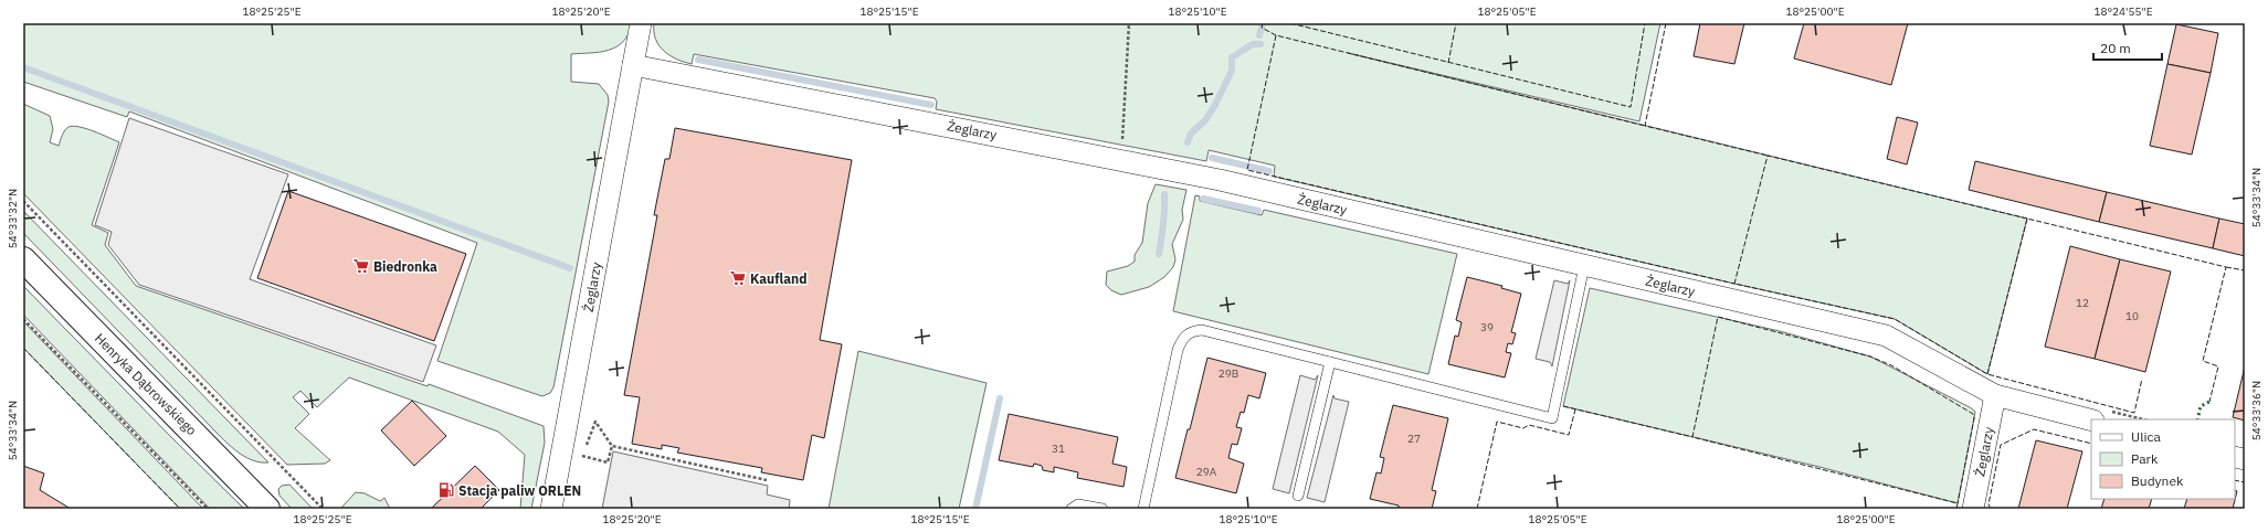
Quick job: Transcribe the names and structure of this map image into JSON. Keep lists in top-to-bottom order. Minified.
{"streets":{"main road":["Henryka Dąbrowskiego"],"street":["Żeglarzy"]},"places":{"supermarket":["Biedronka","Kaufland"],"fuel station":["Stacja paliw ORLEN"]},"house_numbers":["12","10","39","29B","27","31","29A"],"legend":["Ulica","Park","Budynek"],"scale_bar":"20 m","coordinates":["18°25'25\"E","18°25'20\"E","18°25'15\"E","18°25'10\"E","18°25'05\"E","18°25'00\"E","18°24'55\"E","54°33'34\"N","54°33'32\"N","54°33'36\"N"]}
